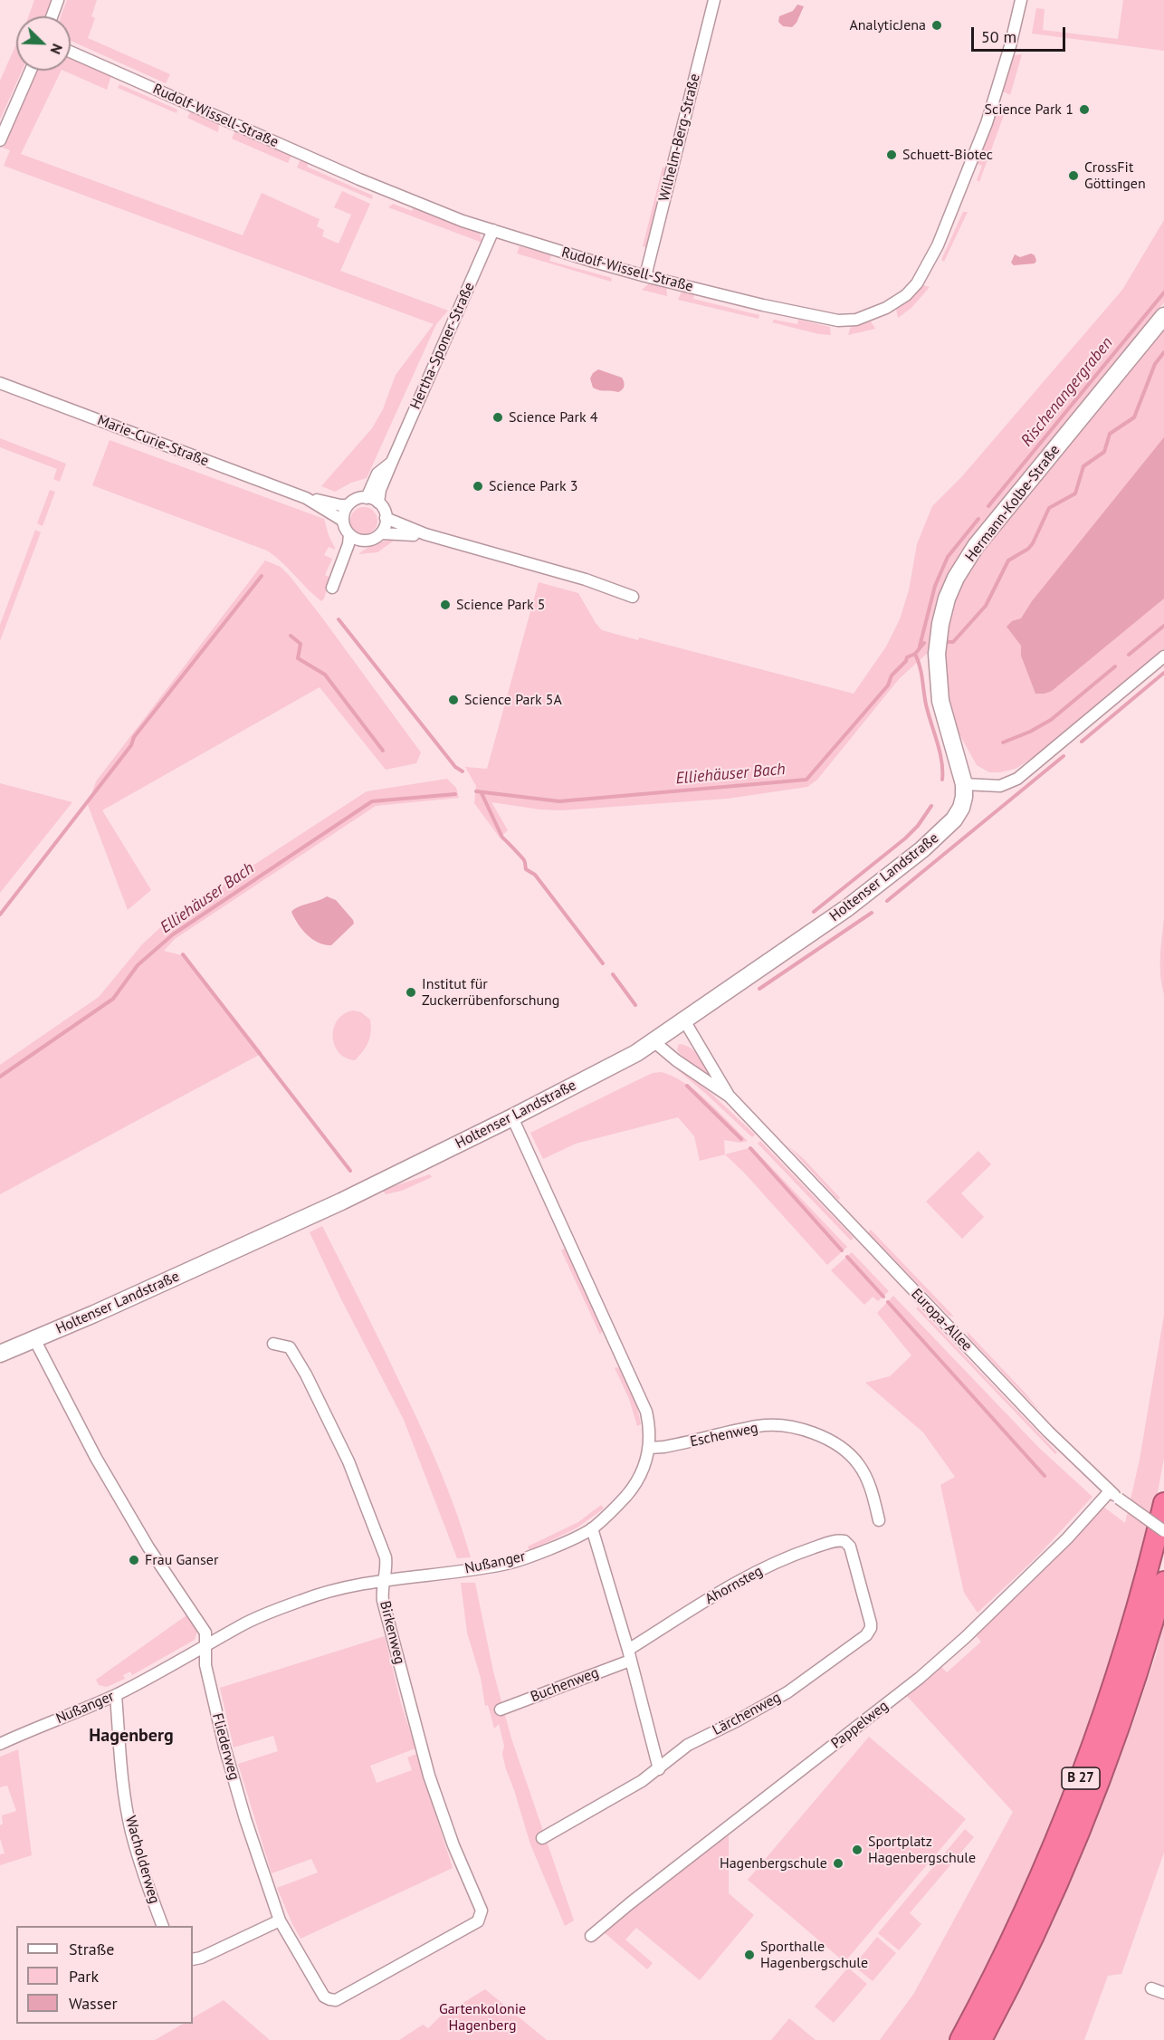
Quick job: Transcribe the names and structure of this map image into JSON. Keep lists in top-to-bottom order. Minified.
{"streets":{"highway":["B 27"],"street":["Rudolf-Wissell-Straße","Wilhelm-Berg-Straße","Hertha-Sponer-Straße","Marie-Curie-Straße","Hermann-Kolbe-Straße","Holtenser Landstraße","Europa-Allee","Eschenweg","Nußanger","Ahornsteg","Birkenweg","Buchenweg","Lärchenweg","Pappelweg","Fliederweg","Wacholderweg"]},"crossings":[["Rudolf-Wissell-Straße","Wilhelm-Berg-Straße"],["Rudolf-Wissell-Straße","Hertha-Sponer-Straße"],["Hertha-Sponer-Straße","Marie-Curie-Straße"],["Hermann-Kolbe-Straße","Holtenser Landstraße"],["Holtenser Landstraße","Europa-Allee"],["Holtenser Landstraße","Nußanger"],["Holtenser Landstraße","Fliederweg"],["Europa-Allee","Pappelweg"],["Eschenweg","Nußanger"],["Nußanger","Birkenweg"],["Nußanger","Fliederweg"],["Nußanger","Wacholderweg"],["Ahornsteg","Buchenweg"],["Ahornsteg","Lärchenweg"],["Birkenweg","Fliederweg"]],"districts":["Hagenberg"],"water":["Rischenangergraben","Elliehäuser Bach"],"parks":["Gartenkolonie Hagenberg"],"places":["AnalyticJena","Science Park 1","Schuett-Biotec","CrossFit Göttingen","Science Park 4","Science Park 3","Science Park 5","Science Park 5A","Institut für Zuckerrübenforschung","Frau Ganser","Sportplatz Hagenbergschule","Hagenbergschule","Sporthalle Hagenbergschule"],"legend":["Straße","Park","Wasser"],"scale_bar":"50 m","north":"bottom right"}
